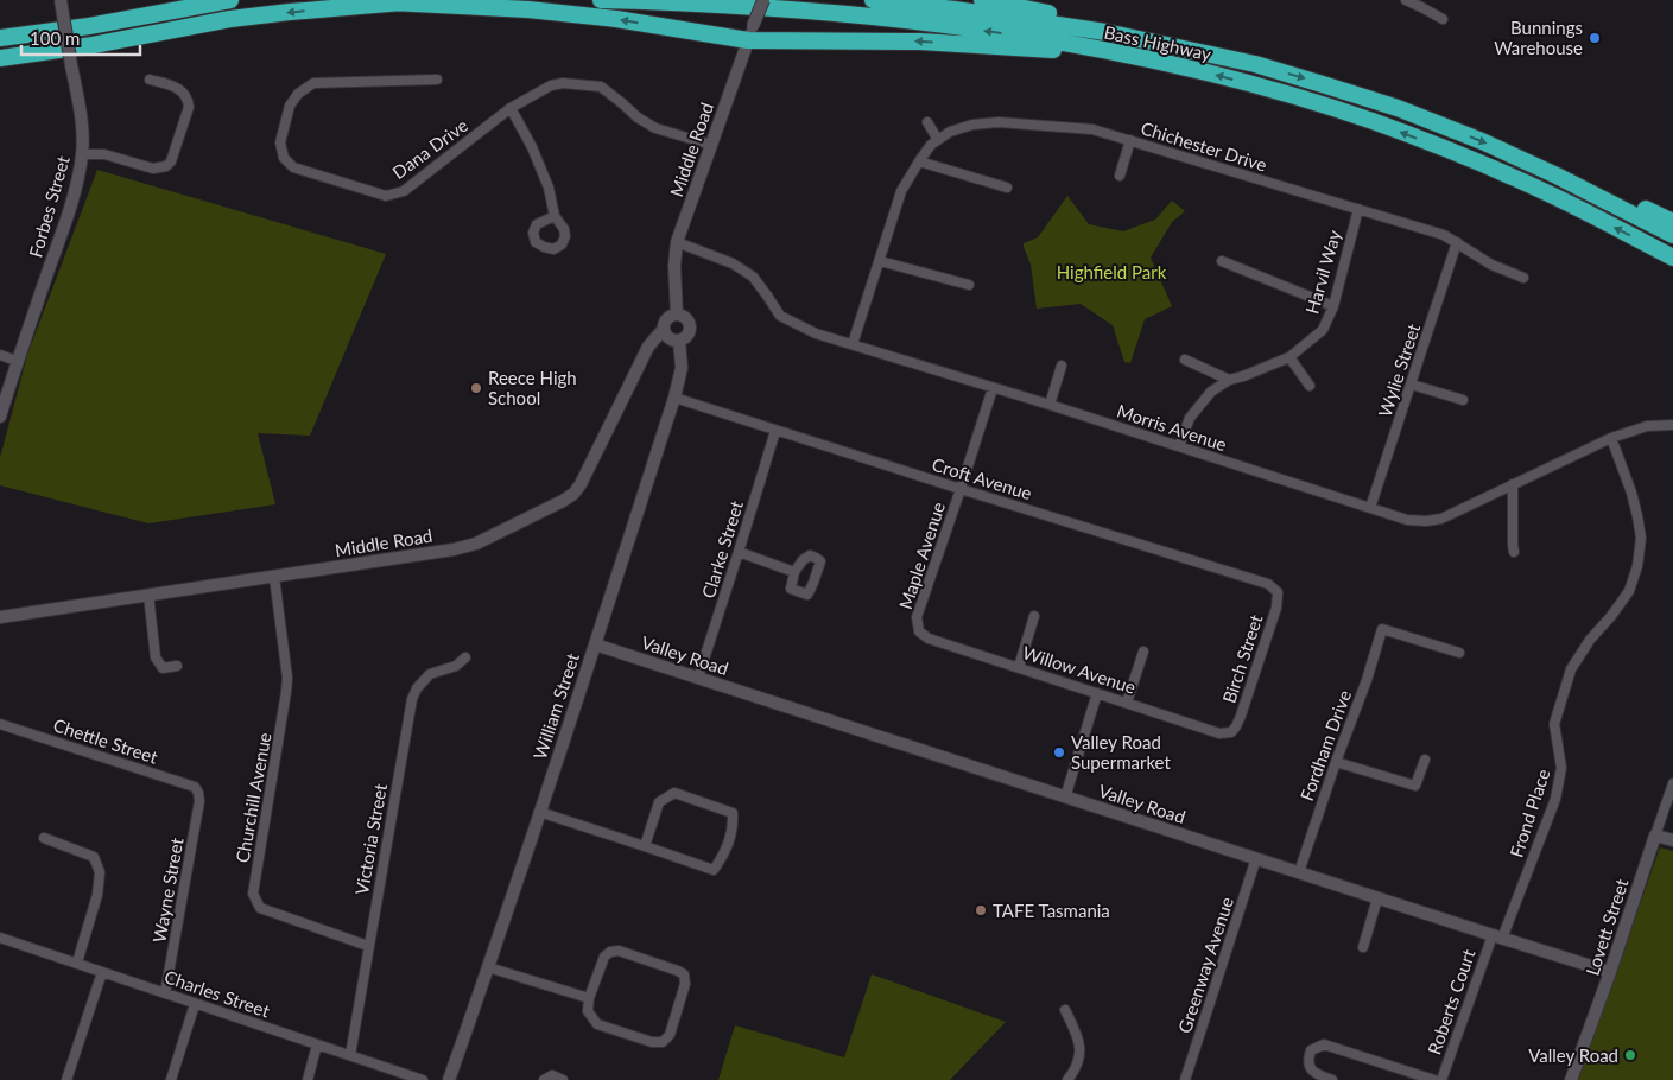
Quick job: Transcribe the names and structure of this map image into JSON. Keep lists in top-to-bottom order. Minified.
{"streets":{"highway":["Bass Highway"],"street":["Chichester Drive","Dana Drive","Middle Road","Forbes Street","Harvil Way","Wylie Street","Morris Avenue","Croft Avenue","Clarke Street","Maple Avenue","Valley Road","Birch Street","Willow Avenue","William Street","Chettle Street","Fordham Drive","Churchill Avenue","Frond Place","Victoria Street","Wayne Street","Lovett Street","Greenway Avenue","Charles Street","Roberts Court"]},"crossings":[["Chichester Drive","Harvil Way"],["Chichester Drive","Wylie Street"],["Chichester Drive","Morris Avenue"],["Dana Drive","Middle Road"],["Middle Road","Morris Avenue"],["Middle Road","William Street"],["Middle Road","Churchill Avenue"],["Harvil Way","Morris Avenue"],["Wylie Street","Morris Avenue"],["Morris Avenue","Maple Avenue"],["Morris Avenue","Frond Place"],["Croft Avenue","Clarke Street"],["Croft Avenue","Maple Avenue"],["Croft Avenue","Birch Street"],["Croft Avenue","William Street"],["Clarke Street","Valley Road"],["Maple Avenue","Willow Avenue"],["Valley Road","William Street"],["Valley Road","Fordham Drive"],["Valley Road","Frond Place"],["Valley Road","Lovett Street"],["Valley Road","Greenway Avenue"],["Valley Road","Roberts Court"],["Birch Street","Willow Avenue"],["Chettle Street","Wayne Street"],["Churchill Avenue","Victoria Street"],["Frond Place","Roberts Court"],["Victoria Street","Charles Street"],["Wayne Street","Charles Street"]],"parks":["Highfield Park"],"places":["Bunnings Warehouse","Reece High School","Valley Road Supermarket","TAFE Tasmania","Valley Road"],"scale_bar":"100 m"}
